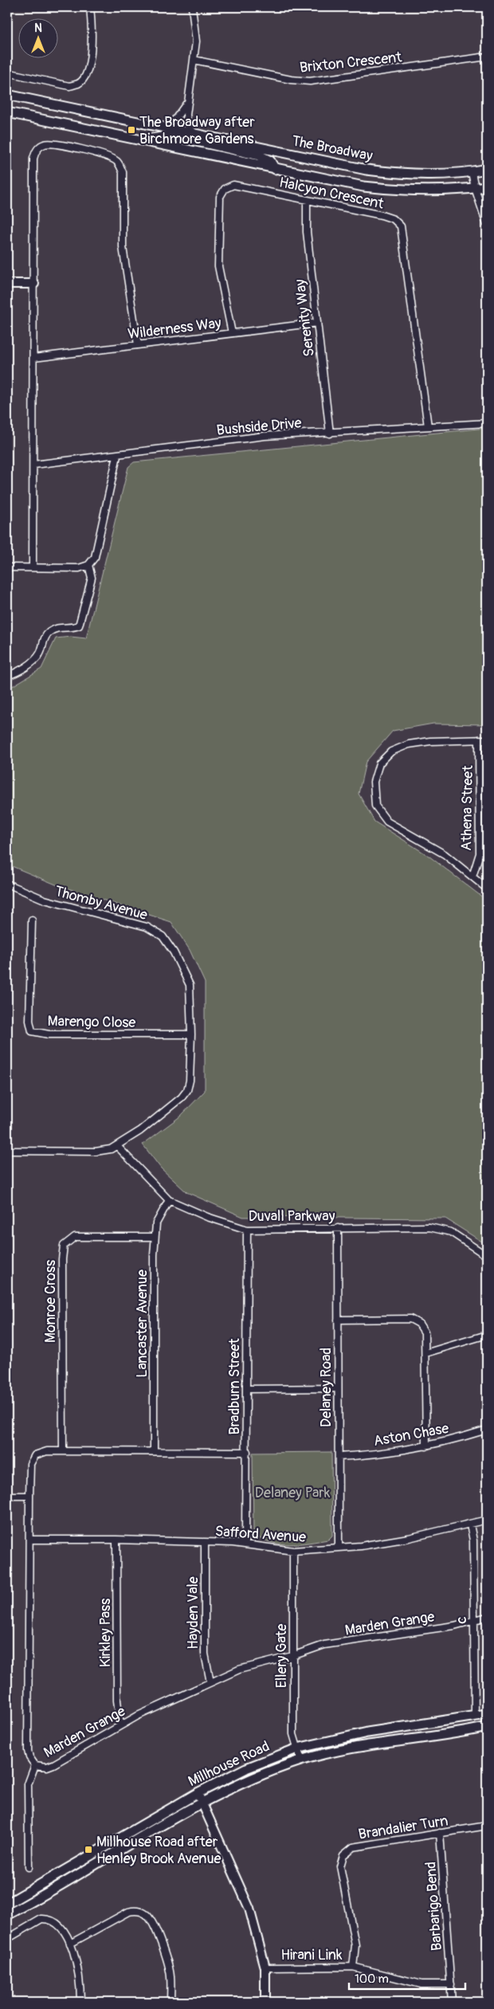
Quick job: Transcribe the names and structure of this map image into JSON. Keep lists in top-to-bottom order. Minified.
{"streets":{"main road":["The Broadway","Millhouse Road"],"street":["Brixton Crescent","Halcyon Crescent","Serenity Way","Wilderness Way","Bushside Drive","Athena Street","Thomby Avenue","Marengo Close","Duvall Parkway","Monroe Cross","Lancaster Avenue","Bradburn Street","Delaney Road","Aston Chase","Safford Avenue","Hayden Vale","c","Marden Grange","Kirkley Pass","Ellery Gate","Brandalier Turn","Barbarigo Bend","Hirani Link"]},"crossings":[["Halcyon Crescent","Serenity Way"],["Halcyon Crescent","Wilderness Way"],["Halcyon Crescent","Bushside Drive"],["Serenity Way","Wilderness Way"],["Serenity Way","Bushside Drive"],["Thomby Avenue","Marengo Close"],["Thomby Avenue","Duvall Parkway"],["Duvall Parkway","Lancaster Avenue"],["Duvall Parkway","Bradburn Street"],["Duvall Parkway","Delaney Road"],["Monroe Cross","Lancaster Avenue"],["Monroe Cross","Marden Grange"],["Lancaster Avenue","Marden Grange"],["Bradburn Street","Safford Avenue"],["Bradburn Street","Marden Grange"],["Delaney Road","Aston Chase"],["Delaney Road","Safford Avenue"],["Safford Avenue","Hayden Vale"],["Safford Avenue","c"],["Safford Avenue","Marden Grange"],["Safford Avenue","Kirkley Pass"],["Safford Avenue","Ellery Gate"],["Hayden Vale","Marden Grange"],["c","Marden Grange"],["c","Millhouse Road"],["Marden Grange","Kirkley Pass"],["Marden Grange","Ellery Gate"],["Ellery Gate","Millhouse Road"],["Brandalier Turn","Barbarigo Bend"],["Brandalier Turn","Hirani Link"],["Barbarigo Bend","Hirani Link"]],"parks":["Delaney Park"],"places":{"transit":["The Broadway after Birchmore Gardens","Millhouse Road after Henley Brook Avenue"]},"scale_bar":"100 m","north":"top"}
